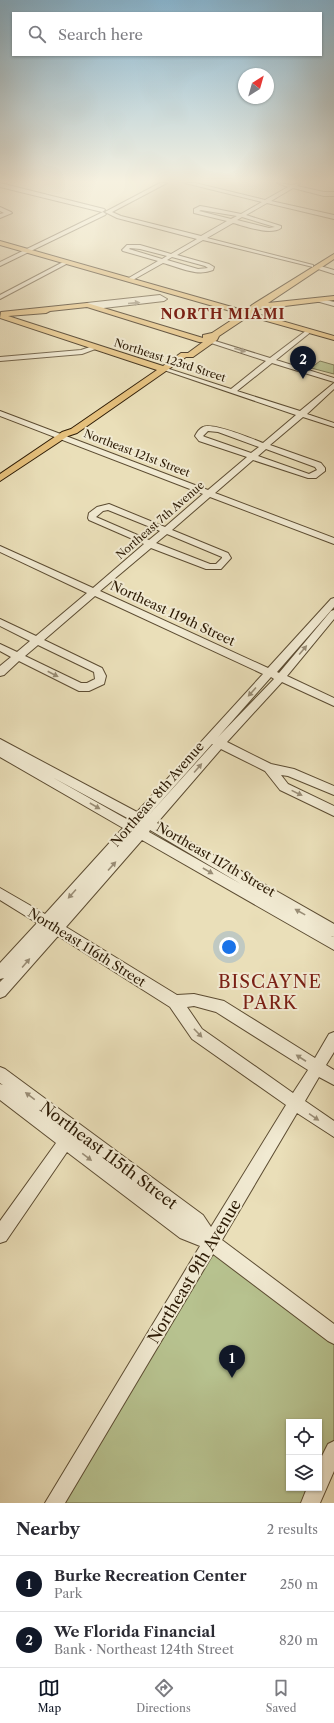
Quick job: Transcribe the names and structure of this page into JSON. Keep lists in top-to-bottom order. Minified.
{"streets":{"main road":["Northeast 123rd Street"],"street":["Northeast 121st Street","Northeast 7th Avenue","Northeast 119th Street","Northeast 8th Avenue","Northeast 117th Street","Northeast 116th Street","Northeast 115th Street","Northeast 9th Avenue"]},"crossings":[["Northeast 123rd Street","Northeast 7th Avenue"],["Northeast 121st Street","Northeast 7th Avenue"],["Northeast 7th Avenue","Northeast 119th Street"],["Northeast 119th Street","Northeast 8th Avenue"],["Northeast 8th Avenue","Northeast 117th Street"],["Northeast 8th Avenue","Northeast 116th Street"],["Northeast 116th Street","Northeast 9th Avenue"],["Northeast 115th Street","Northeast 9th Avenue"]],"districts":["NORTH MIAMI","BISCAYNE PARK"],"north":"top right","page":{"search":"Search here","pins":["2","1"],"heading":["Nearby","2 results"],"list":[{"mark":"1","name":"Burke Recreation Center","note":"Park","value":"250 m"},{"mark":"2","name":"We Florida Financial","note":"Bank · Northeast 124th Street","value":"820 m"}],"nav":["Map","Directions","Saved"]}}
